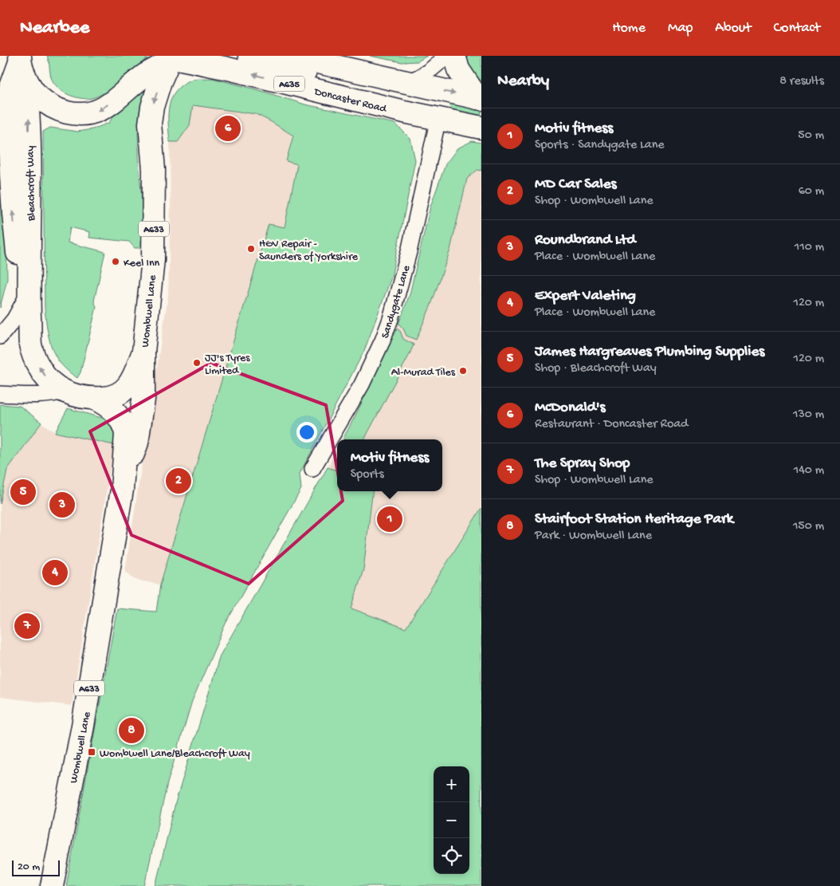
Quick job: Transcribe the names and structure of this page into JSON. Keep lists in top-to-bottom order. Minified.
{"streets":{"main road":["A635","Doncaster Road","Bleachcroft Way","A633","Wombwell Lane"],"street":["Sandygate Lane"]},"crossings":[["Doncaster Road","Sandygate Lane"],["Doncaster Road","Wombwell Lane"],["Bleachcroft Way","A633"],["Bleachcroft Way","Wombwell Lane"],["A633","Wombwell Lane"]],"one_way":["Bleachcroft Way"],"places":{"other":["HGV Repair - Saunders of Yorkshire","Keel Inn","JJ's Tyres Limited","Al-Murad Tiles"],"transit":["Wombwell Lane/Bleachcroft Way"]},"scale_bar":"20 m","page":{"header":"Nearbee","nav":["Home","Map","About","Contact"],"heading":["Nearby","8 results"],"list":[{"mark":"1","name":"Motiv fitness","note":"Sports · Sandygate Lane","value":"50 m"},{"mark":"2","name":"MD Car Sales","note":"Shop · Wombwell Lane","value":"60 m"},{"mark":"3","name":"Roundbrand Ltd","note":"Place · Wombwell Lane","value":"110 m"},{"mark":"4","name":"Expert Valeting","note":"Place · Wombwell Lane","value":"120 m"},{"mark":"5","name":"James Hargreaves Plumbing Supplies","note":"Shop · Bleachcroft Way","value":"120 m"},{"mark":"6","name":"McDonald's","note":"Restaurant · Doncaster Road","value":"130 m"},{"mark":"7","name":"The Spray Shop","note":"Shop · Wombwell Lane","value":"140 m"},{"mark":"8","name":"Stairfoot Station Heritage Park","note":"Park · Wombwell Lane","value":"150 m"}],"pins":["6","2","5","3","1","4","7","8"],"popup":["Motiv fitness","Sports"],"map_buttons":["+","−"],"scale":"20 m"}}
